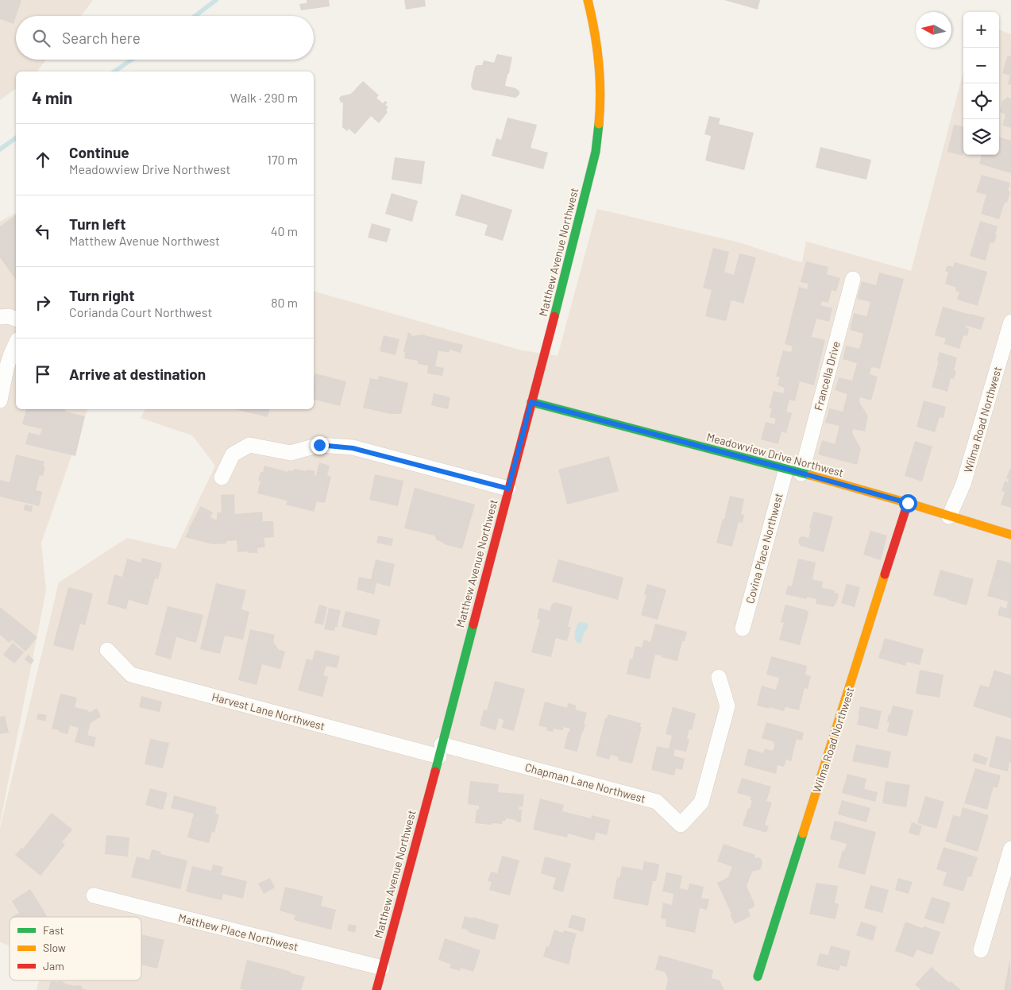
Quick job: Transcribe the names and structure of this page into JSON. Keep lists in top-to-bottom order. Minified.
{"streets":{"street":["Matthew Avenue Northwest","Francella Drive","Wilma Road Northwest","Meadowview Drive Northwest","Covina Place Northwest","Harvest Lane Northwest","Chapman Lane Northwest","Matthew Place Northwest"]},"crossings":[["Matthew Avenue Northwest","Meadowview Drive Northwest"],["Matthew Avenue Northwest","Harvest Lane Northwest"],["Matthew Avenue Northwest","Chapman Lane Northwest"],["Matthew Avenue Northwest","Matthew Place Northwest"],["Francella Drive","Meadowview Drive Northwest"],["Wilma Road Northwest","Meadowview Drive Northwest"],["Meadowview Drive Northwest","Covina Place Northwest"],["Harvest Lane Northwest","Chapman Lane Northwest"]],"legend":["Fast","Slow","Jam"],"north":"left","page":{"map_buttons":["+","−"],"search":"Search here","heading":["4 min","Walk · 290 m"],"list":[["Continue","Meadowview Drive Northwest","170 m"],["Turn left","Matthew Avenue Northwest","40 m"],["Turn right","Corianda Court Northwest","80 m"],"Arrive at destination"]}}
